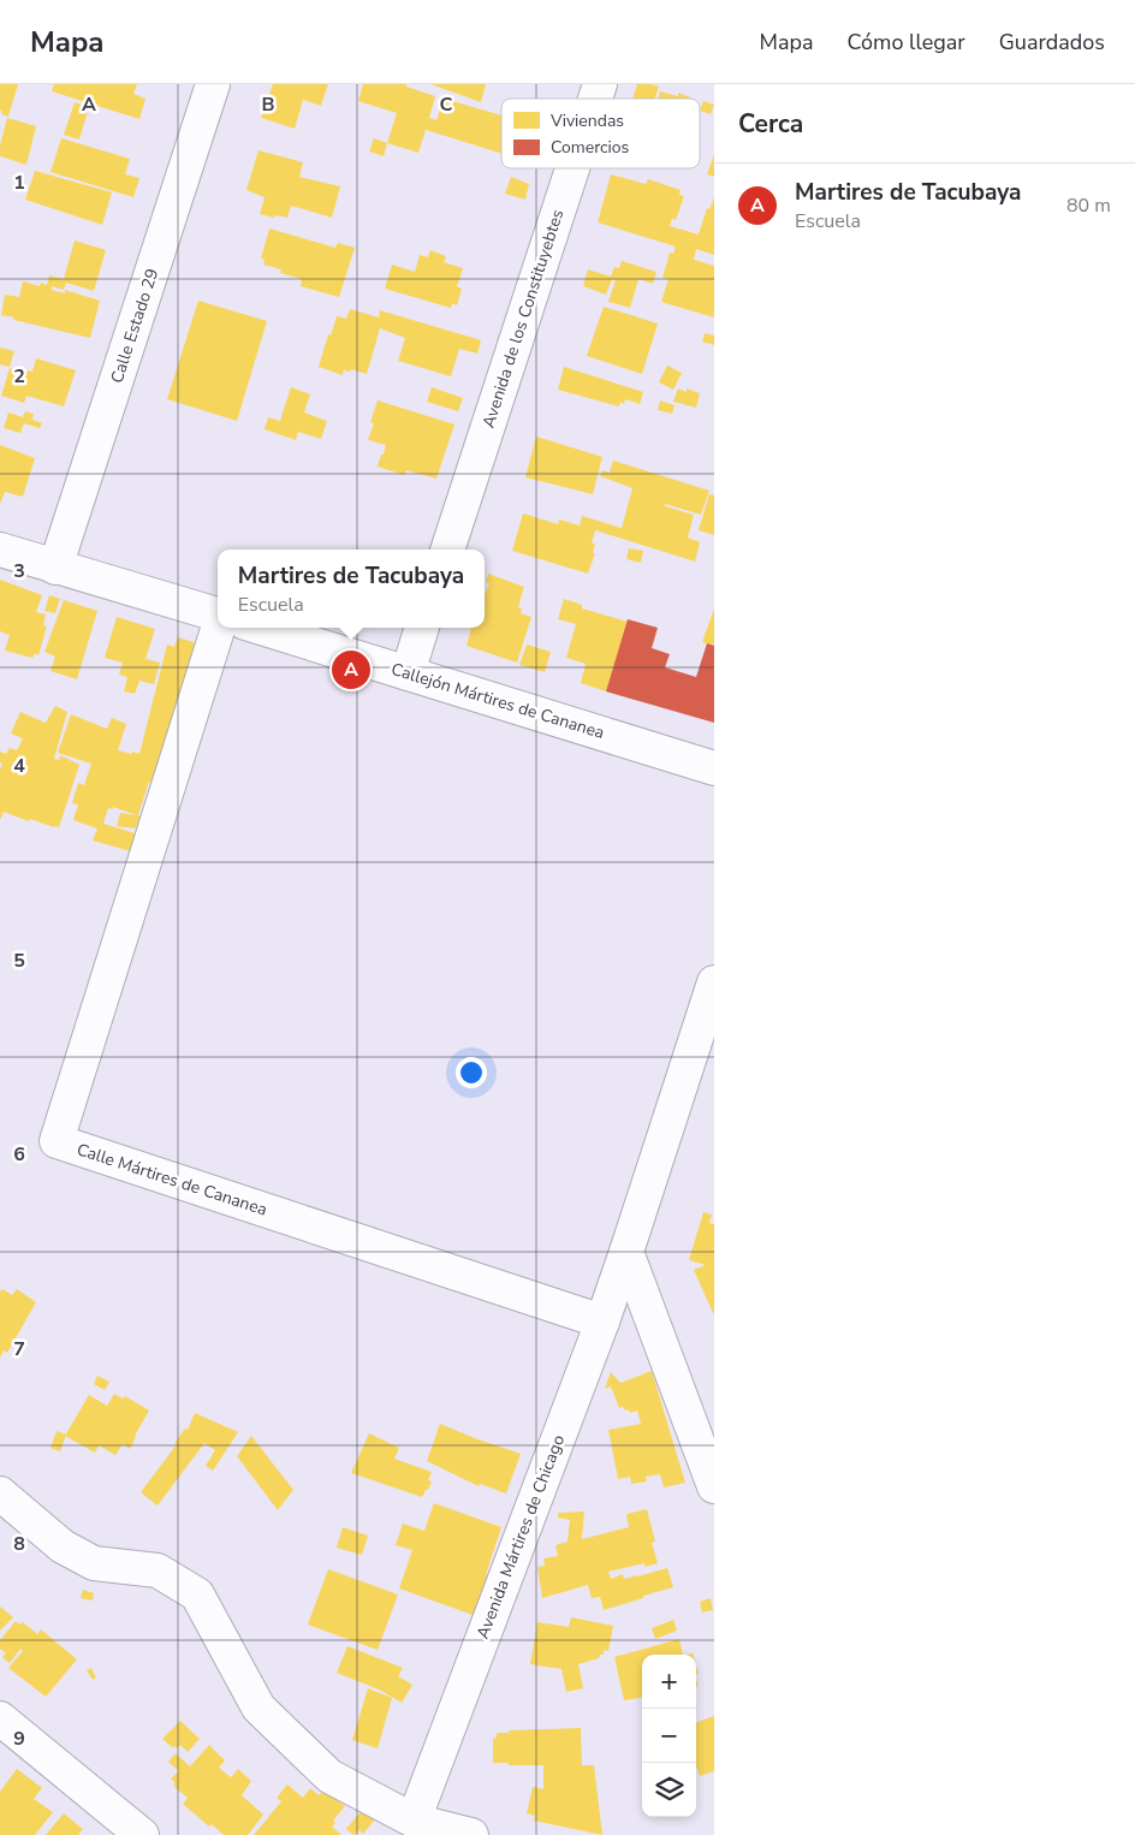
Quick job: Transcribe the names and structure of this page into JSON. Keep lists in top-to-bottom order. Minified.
{"streets":{"street":["Avenida de los Constituyebtes","Calle Estado 29","Callejón Mártires de Cananea","Calle Mártires de Cananea","Avenida Mártires de Chicago"]},"crossings":[["Calle Mártires de Cananea","Avenida Mártires de Chicago"]],"legend":["Viviendas","Comercios"],"page":{"header":"Mapa","nav":["Mapa","Cómo llegar","Guardados"],"heading":"Cerca","list":[{"mark":"A","name":"Martires de Tacubaya","note":"Escuela","value":"80 m"}],"popup":["Martires de Tacubaya","Escuela"],"pins":"A","map_buttons":["+","−"]},"grid":{"columns":["A","B","C"],"rows":["1","2","3","4","5","6","7","8","9"]}}
